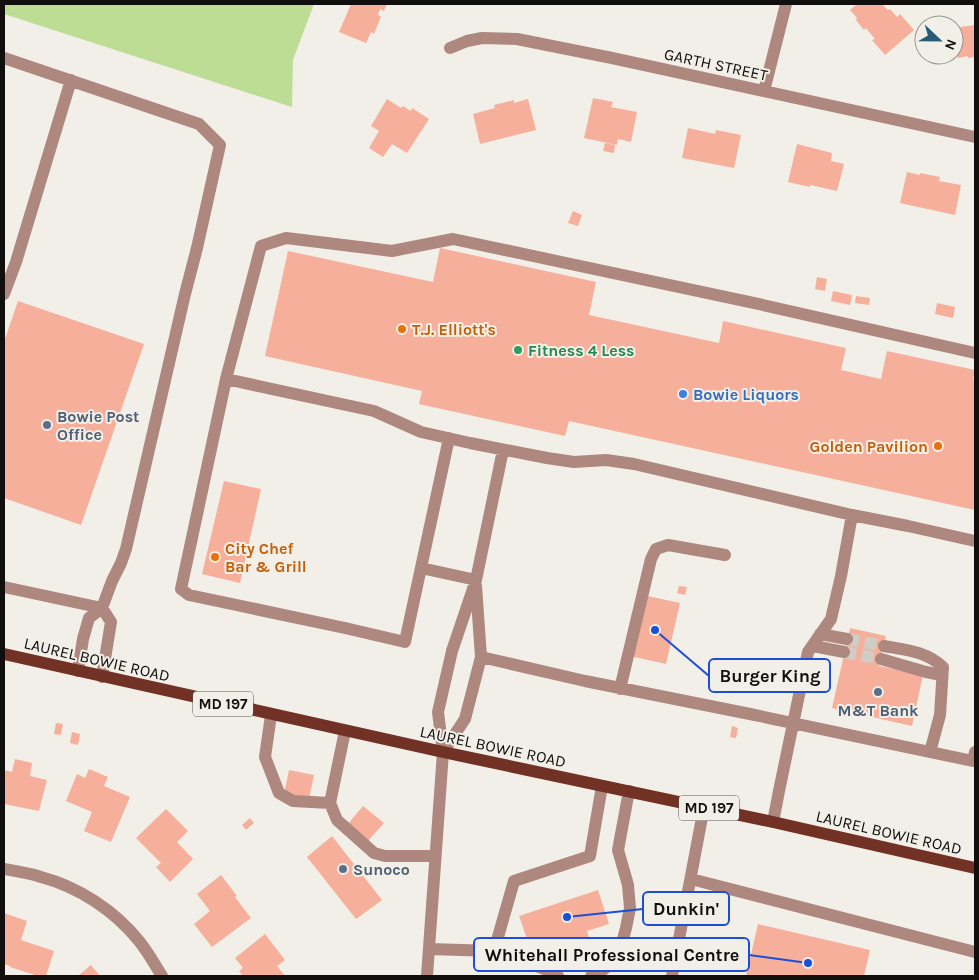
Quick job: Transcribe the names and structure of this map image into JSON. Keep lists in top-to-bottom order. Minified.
{"streets":{"main road":["LAUREL BOWIE ROAD","MD 197"],"street":["GARTH STREET"]},"places":["T.J. Elliott's","Fitness 4 Less","Bowie Liquors","Bowie Post Office","Golden Pavilion","City Chef Bar & Grill","Burger King","M&T Bank","Sunoco","Dunkin'","Whitehall Professional Centre"],"north":"right"}
